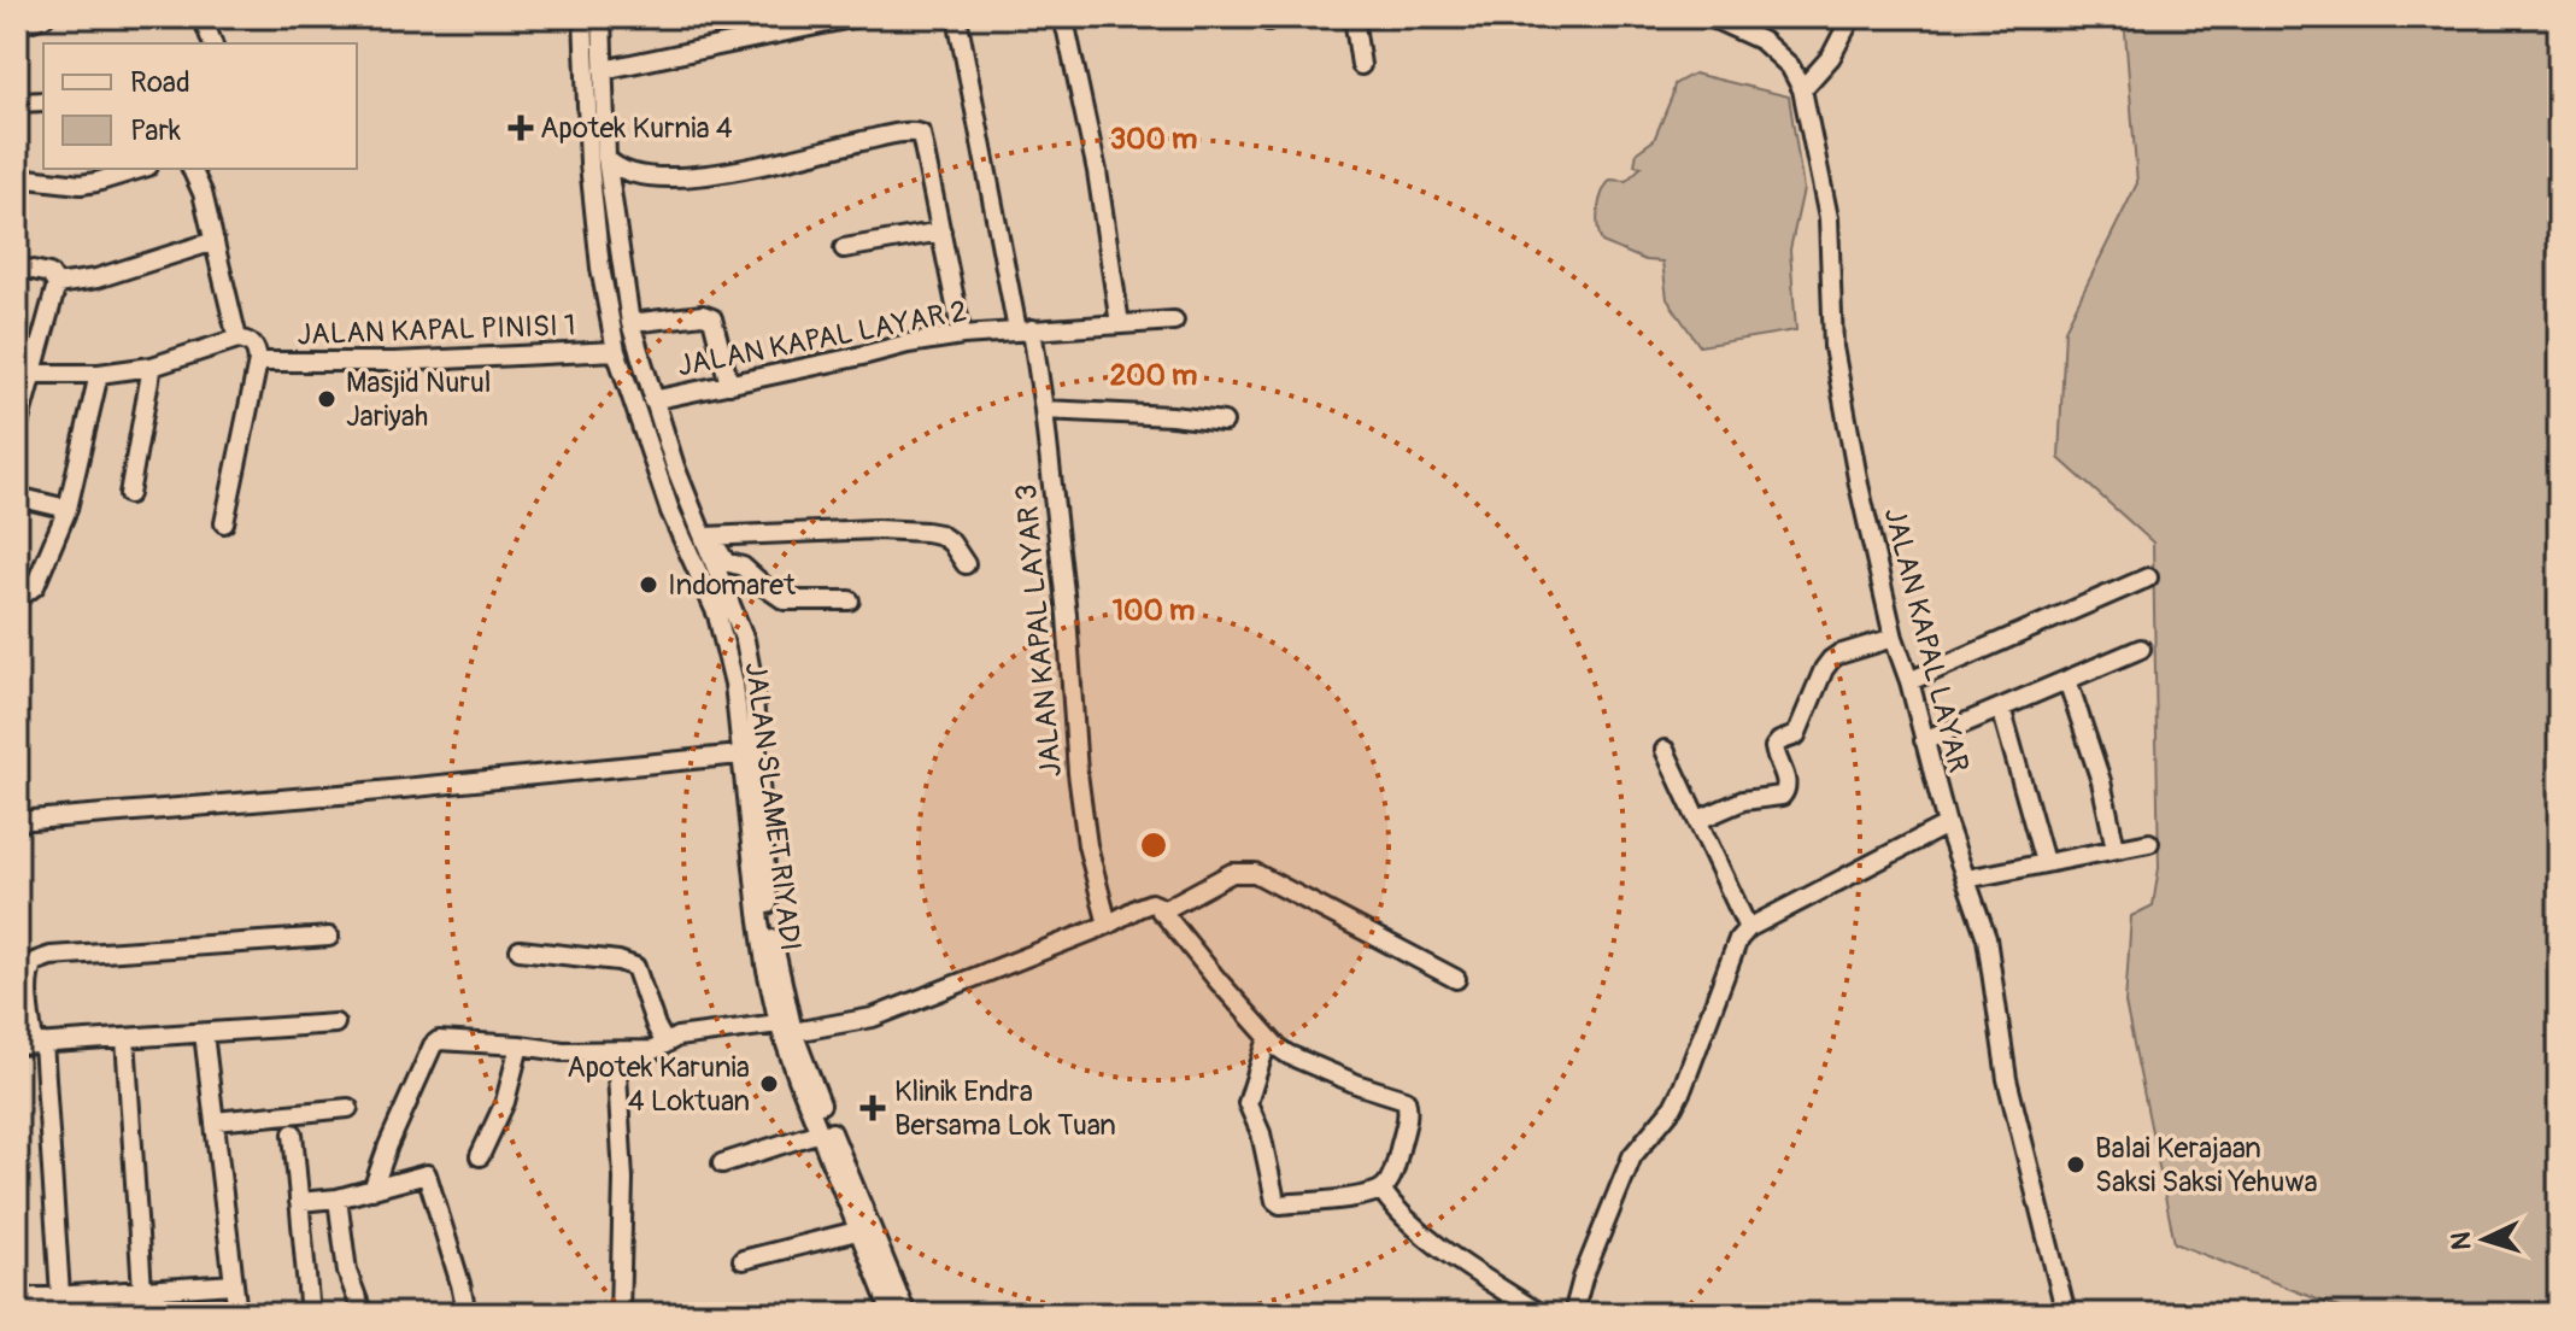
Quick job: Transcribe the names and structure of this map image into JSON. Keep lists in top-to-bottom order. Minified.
{"streets":{"street":["JALAN KAPAL PINISI 1","JALAN KAPAL LAYAR 2","JALAN KAPAL LAYAR 3","JALAN KAPAL LAYAR","JALAN SLAMET RIYADI"]},"crossings":[["JALAN KAPAL PINISI 1","JALAN SLAMET RIYADI"],["JALAN KAPAL LAYAR 2","JALAN KAPAL LAYAR 3"],["JALAN KAPAL LAYAR 2","JALAN SLAMET RIYADI"]],"places":{"health":["Apotek Kurnia 4","Klinik Endra Bersama Lok Tuan"],"other":["Masjid Nurul Jariyah","Indomaret","Apotek Karunia 4 Loktuan","Balai Kerajaan Saksi Saksi Yehuwa"]},"legend":["Road","Park"],"north":"left","rings":["300 m","200 m","100 m"]}
